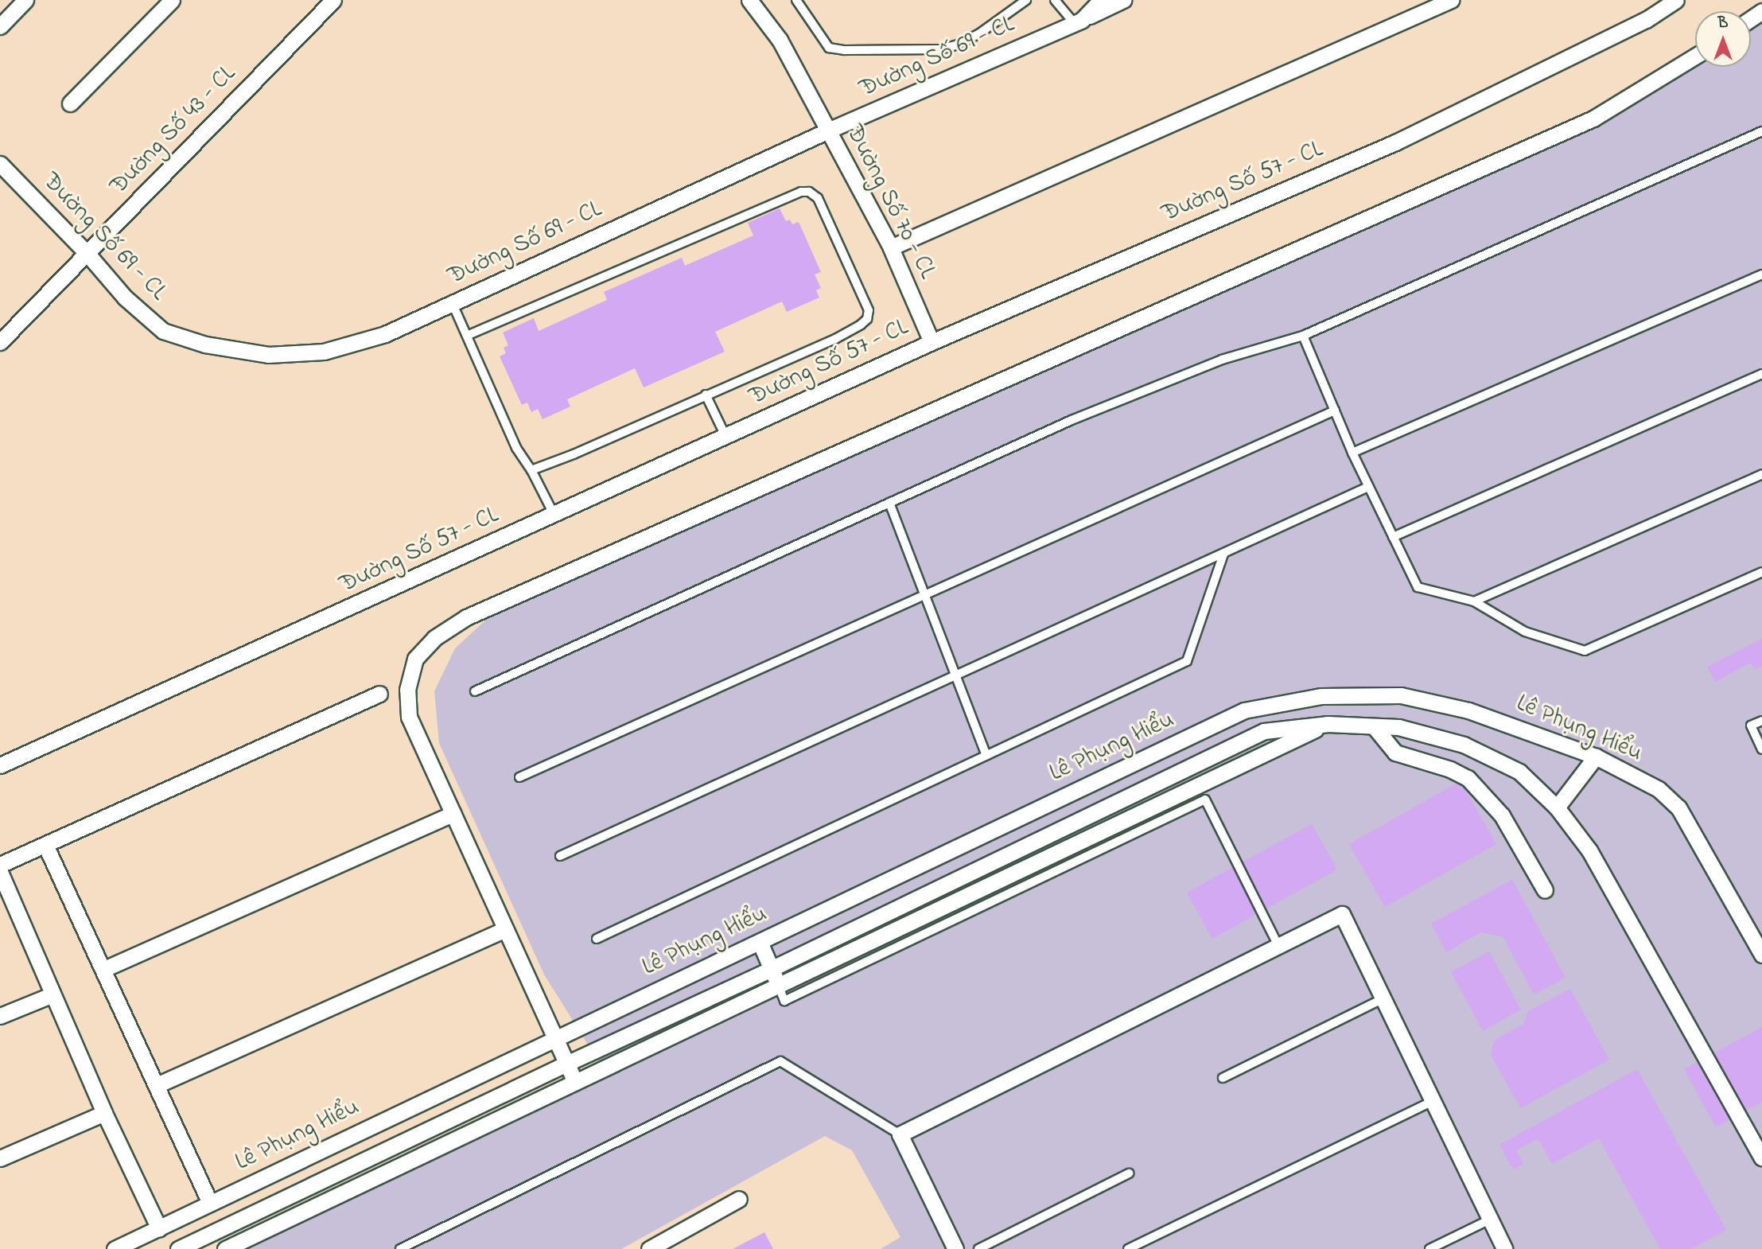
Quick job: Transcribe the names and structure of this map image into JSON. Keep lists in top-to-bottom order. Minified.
{"streets":{"street":["Đường Số 69 - CL","Đường Số 43 - CL","Đường Số 57 - CL","Đường Số 70 - CL","Lê Phụng Hiểu"]},"crossings":[["Đường Số 69 - CL","Đường Số 43 - CL"],["Đường Số 69 - CL","Đường Số 70 - CL"],["Đường Số 57 - CL","Đường Số 70 - CL"]],"north":"top"}
